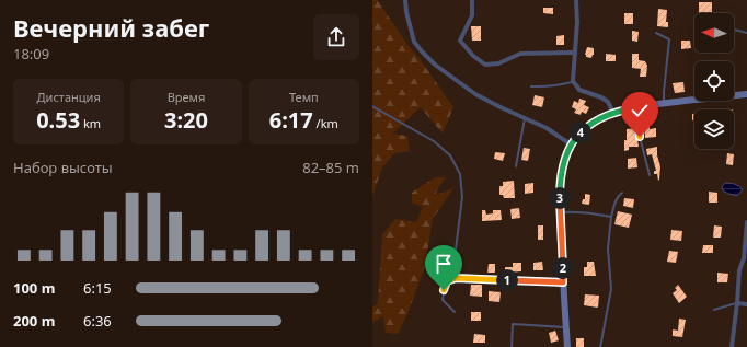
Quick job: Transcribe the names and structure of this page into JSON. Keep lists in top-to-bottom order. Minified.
{"north":"left","page":{"heading":["Вечерний забег","18:09"],"stats":[["Дистанция","0.53 km"],["Время","3:20"],["Темп","6:17 /km"]],"pins":["4","3","2","1"],"chart":["Набор высоты","82–85 m"],"list":[{"name":"100 m","note":"6:15"},{"name":"200 m","note":"6:36"}]}}
